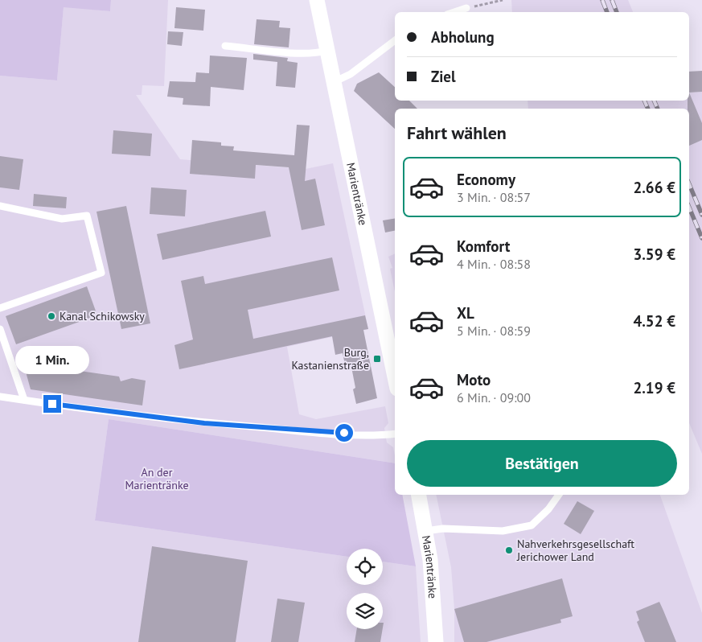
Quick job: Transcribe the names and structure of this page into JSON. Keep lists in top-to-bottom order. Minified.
{"streets":{"street":["Marientränke"]},"parks":["An der Marientränke"],"places":{"other":["Kanal Schikowsky","Nahverkehrsgesellschaft Jerichower Land"],"transit":["Burg, Kastanienstraße"]},"page":{"banner":["Abholung","Ziel"],"heading":"Fahrt wählen","list":[{"name":"Economy","note":"3 Min. · 08:57","value":"2.66 €"},{"name":"Komfort","note":"4 Min. · 08:58","value":"3.59 €"},{"name":"XL","note":"5 Min. · 08:59","value":"4.52 €"},{"name":"Moto","note":"6 Min. · 09:00","value":"2.19 €"}],"bubble":"1 Min.","buttons":"Bestätigen"}}
